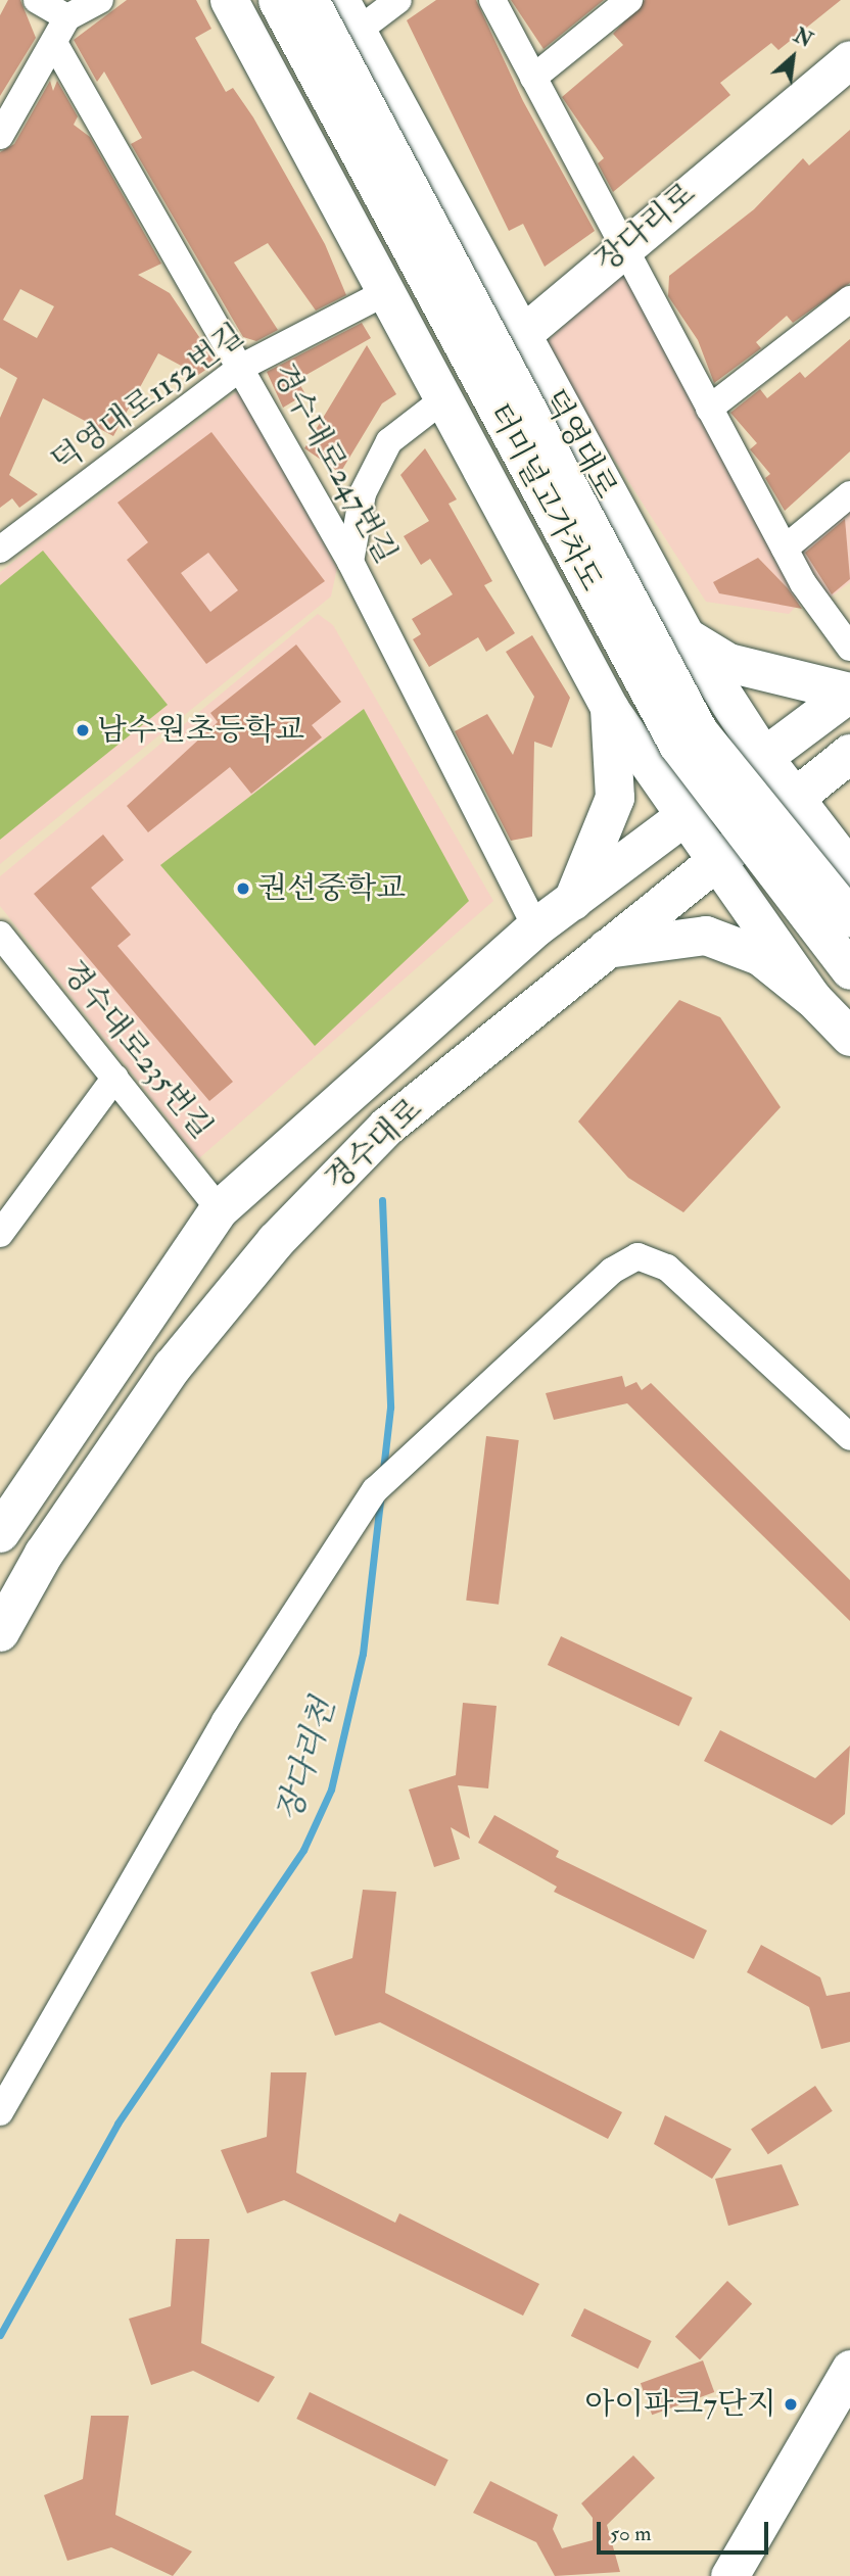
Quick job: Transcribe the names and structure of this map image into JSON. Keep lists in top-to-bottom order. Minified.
{"streets":{"main road":["장다리로","덕영대로","터미널고가차도","경수대로"],"street":["덕영대로1152번길","경수대로247번길","경수대로235번길"]},"crossings":[["장다리로","덕영대로"],["덕영대로1152번길","경수대로247번길"],["덕영대로","경수대로"],["경수대로247번길","경수대로"],["경수대로235번길","경수대로"]],"water":["장다리천"],"places":["남수원초등학교","권선중학교","아이파크7단지"],"scale_bar":"50 m","north":"top right"}
